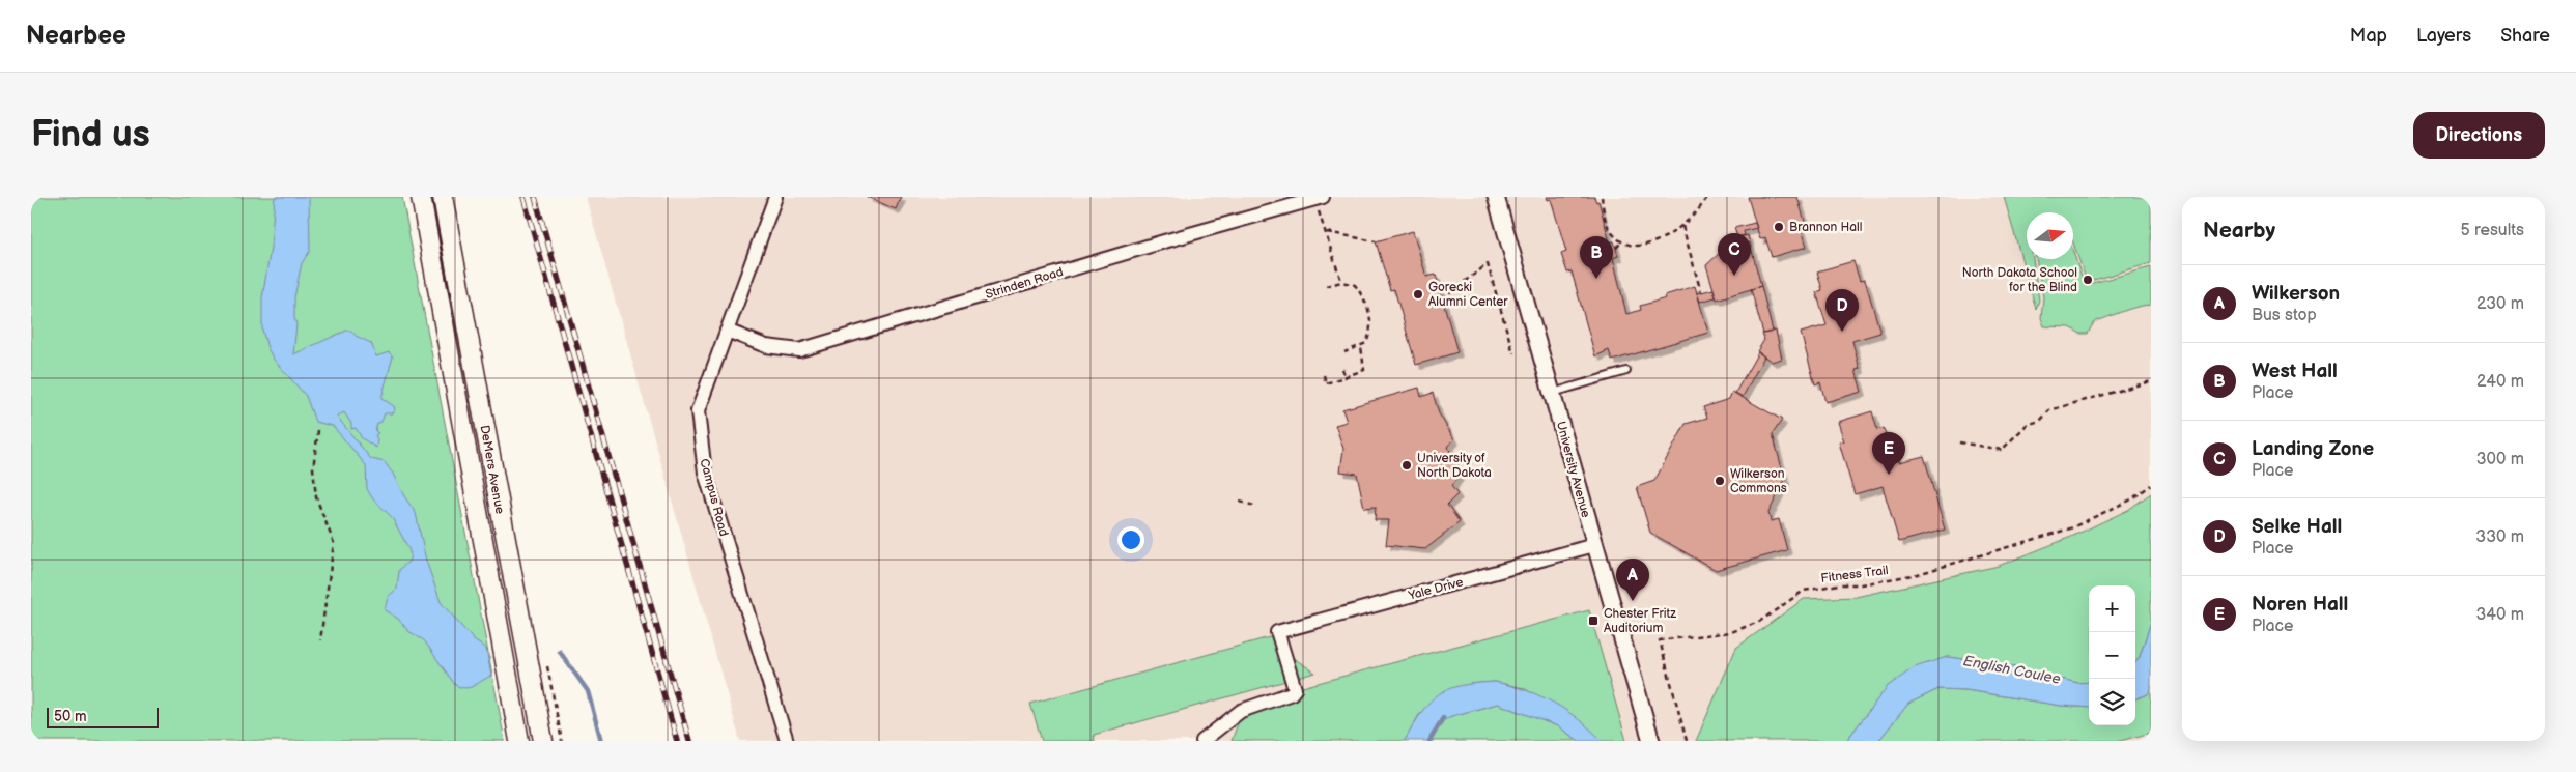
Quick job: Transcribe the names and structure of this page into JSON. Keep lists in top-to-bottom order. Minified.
{"streets":{"main road":["DeMers Avenue"],"street":["Strinden Road","University Avenue","Campus Road","Yale Drive"],"path":["Fitness Trail"]},"crossings":[["Strinden Road","Campus Road"],["University Avenue","Yale Drive"]],"water":["English Coulee"],"places":{"other":["Brannon Hall","North Dakota School for the Blind","Gorecki Alumni Center","University of North Dakota","Wilkerson Commons"],"transit":["Chester Fritz Auditorium"]},"scale_bar":"50 m","north":"right","page":{"header":"Nearbee","nav":["Map","Layers","Share"],"buttons":"Directions","title":"Find us","heading":["Nearby","5 results"],"pins":["C","B","D","E","A"],"list":[{"mark":"A","name":"Wilkerson","note":"Bus stop","value":"230 m"},{"mark":"B","name":"West Hall","note":"Place","value":"240 m"},{"mark":"C","name":"Landing Zone","note":"Place","value":"300 m"},{"mark":"D","name":"Selke Hall","note":"Place","value":"330 m"},{"mark":"E","name":"Noren Hall","note":"Place","value":"340 m"}],"map_buttons":["+","−"],"scale":"50 m"}}
